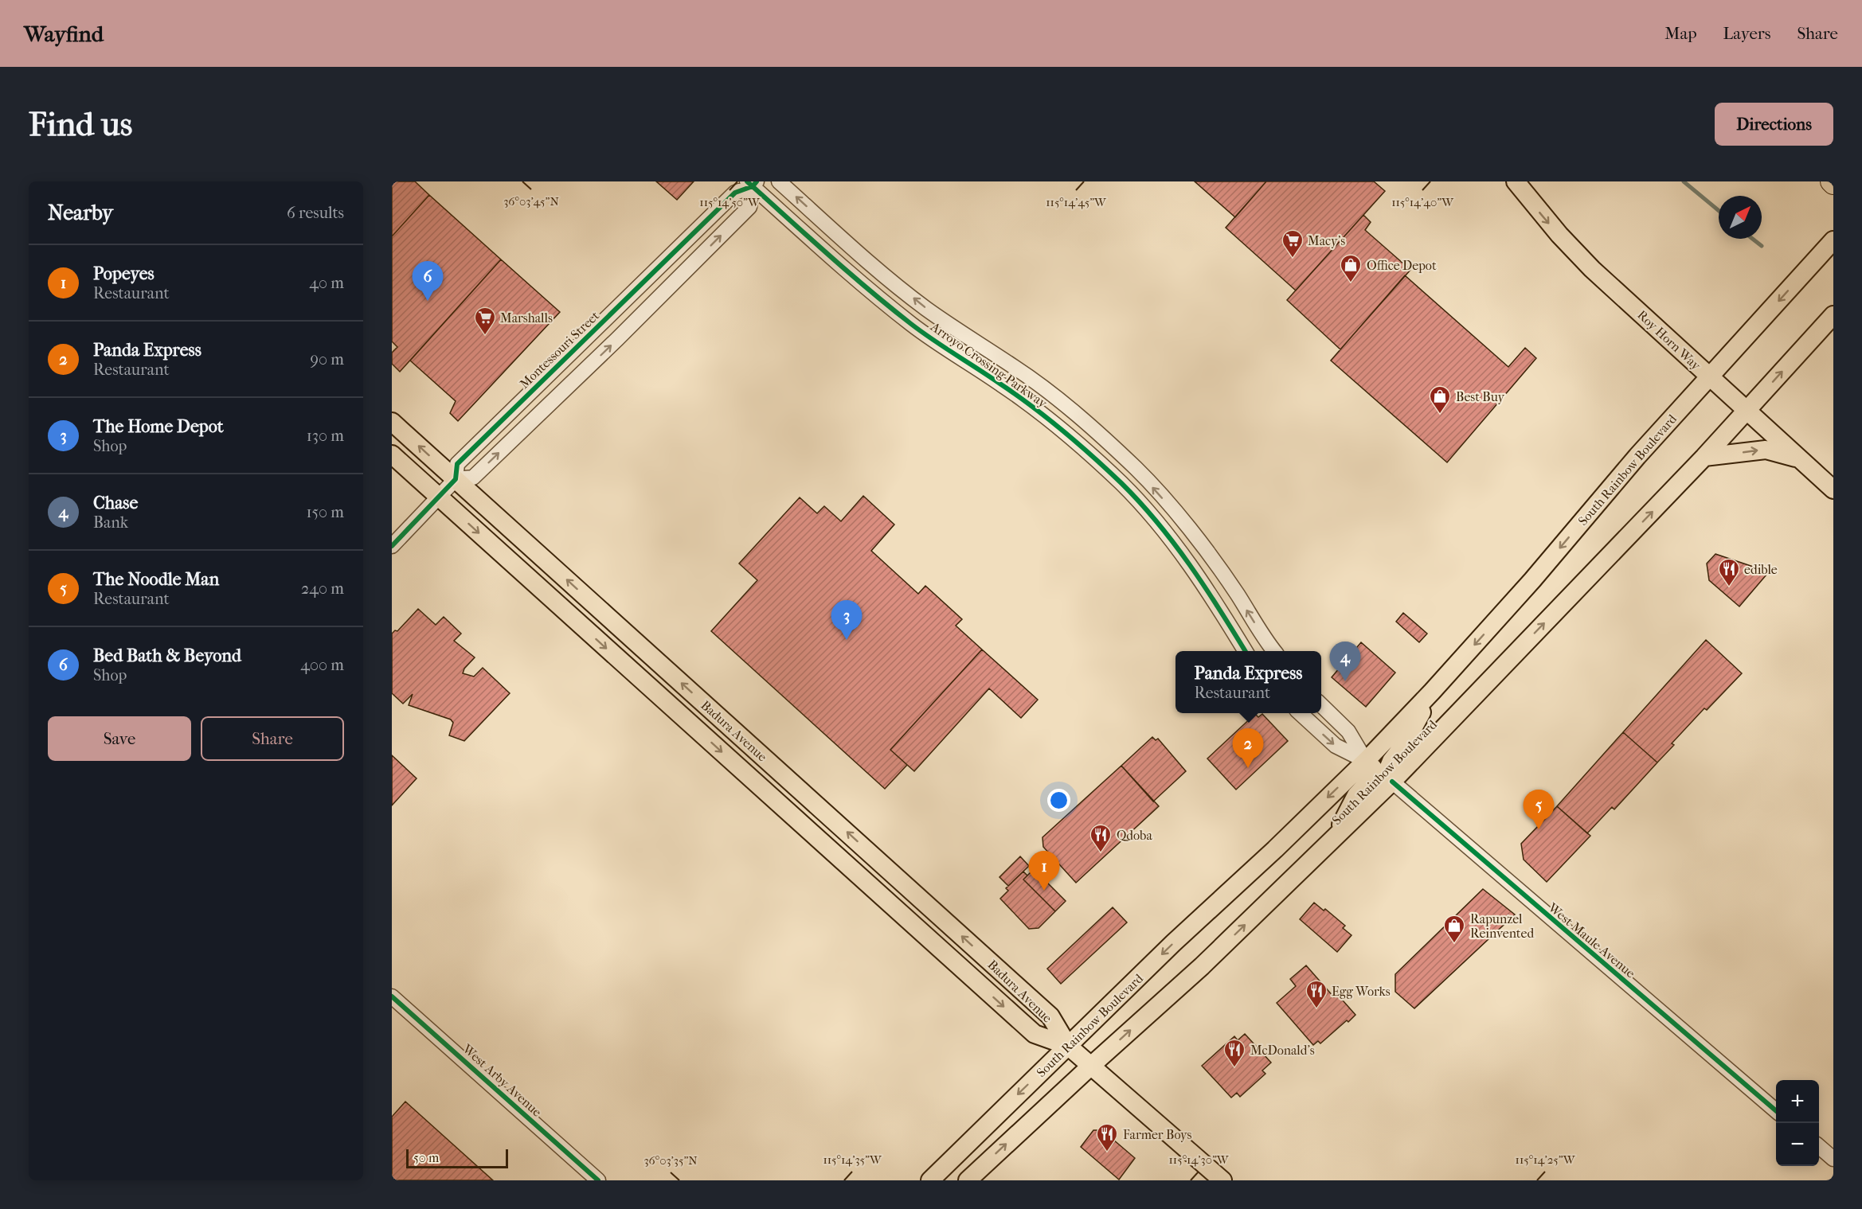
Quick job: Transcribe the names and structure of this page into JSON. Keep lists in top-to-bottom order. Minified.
{"streets":{"main road":["Roy Horn Way","South Rainbow Boulevard","Badura Avenue"],"street":["Montessouri Street","Arroyo Crossing Parkway","West Maule Avenue","West Arby Avenue"]},"crossings":[["Roy Horn Way","South Rainbow Boulevard"],["Montessouri Street","Arroyo Crossing Parkway"],["Montessouri Street","Badura Avenue"],["South Rainbow Boulevard","Badura Avenue"],["South Rainbow Boulevard","West Maule Avenue"]],"one_way":["Roy Horn Way"],"places":{"supermarket":["Macy's","Marshalls"],"shop":["Office Depot","Best Buy","Rapunzel Reinvented"],"restaurant":["edible","Qdoba","Egg Works","McDonald's","Farmer Boys"]},"scale_bar":"50 m","north":"top right","page":{"header":"Wayfind","nav":["Map","Layers","Share"],"buttons":["Directions",["Save","Share"]],"title":"Find us","heading":["Nearby","6 results"],"list":[{"mark":"1","name":"Popeyes","note":"Restaurant","value":"40 m"},{"mark":"2","name":"Panda Express","note":"Restaurant","value":"90 m"},{"mark":"3","name":"The Home Depot","note":"Shop","value":"130 m"},{"mark":"4","name":"Chase","note":"Bank","value":"150 m"},{"mark":"5","name":"The Noodle Man","note":"Restaurant","value":"240 m"},{"mark":"6","name":"Bed Bath & Beyond","note":"Shop","value":"400 m"}],"pins":["6","3","4","2","5","1"],"popup":["Panda Express","Restaurant"],"map_buttons":["+","−"],"scale":"50 m"},"coordinates":["36°03'45\"N","115°14'50\"W","115°14'45\"W","115°14'40\"W","115°14'35\"W","115°14'30\"W","115°14'25\"W","36°03'35\"N"]}
